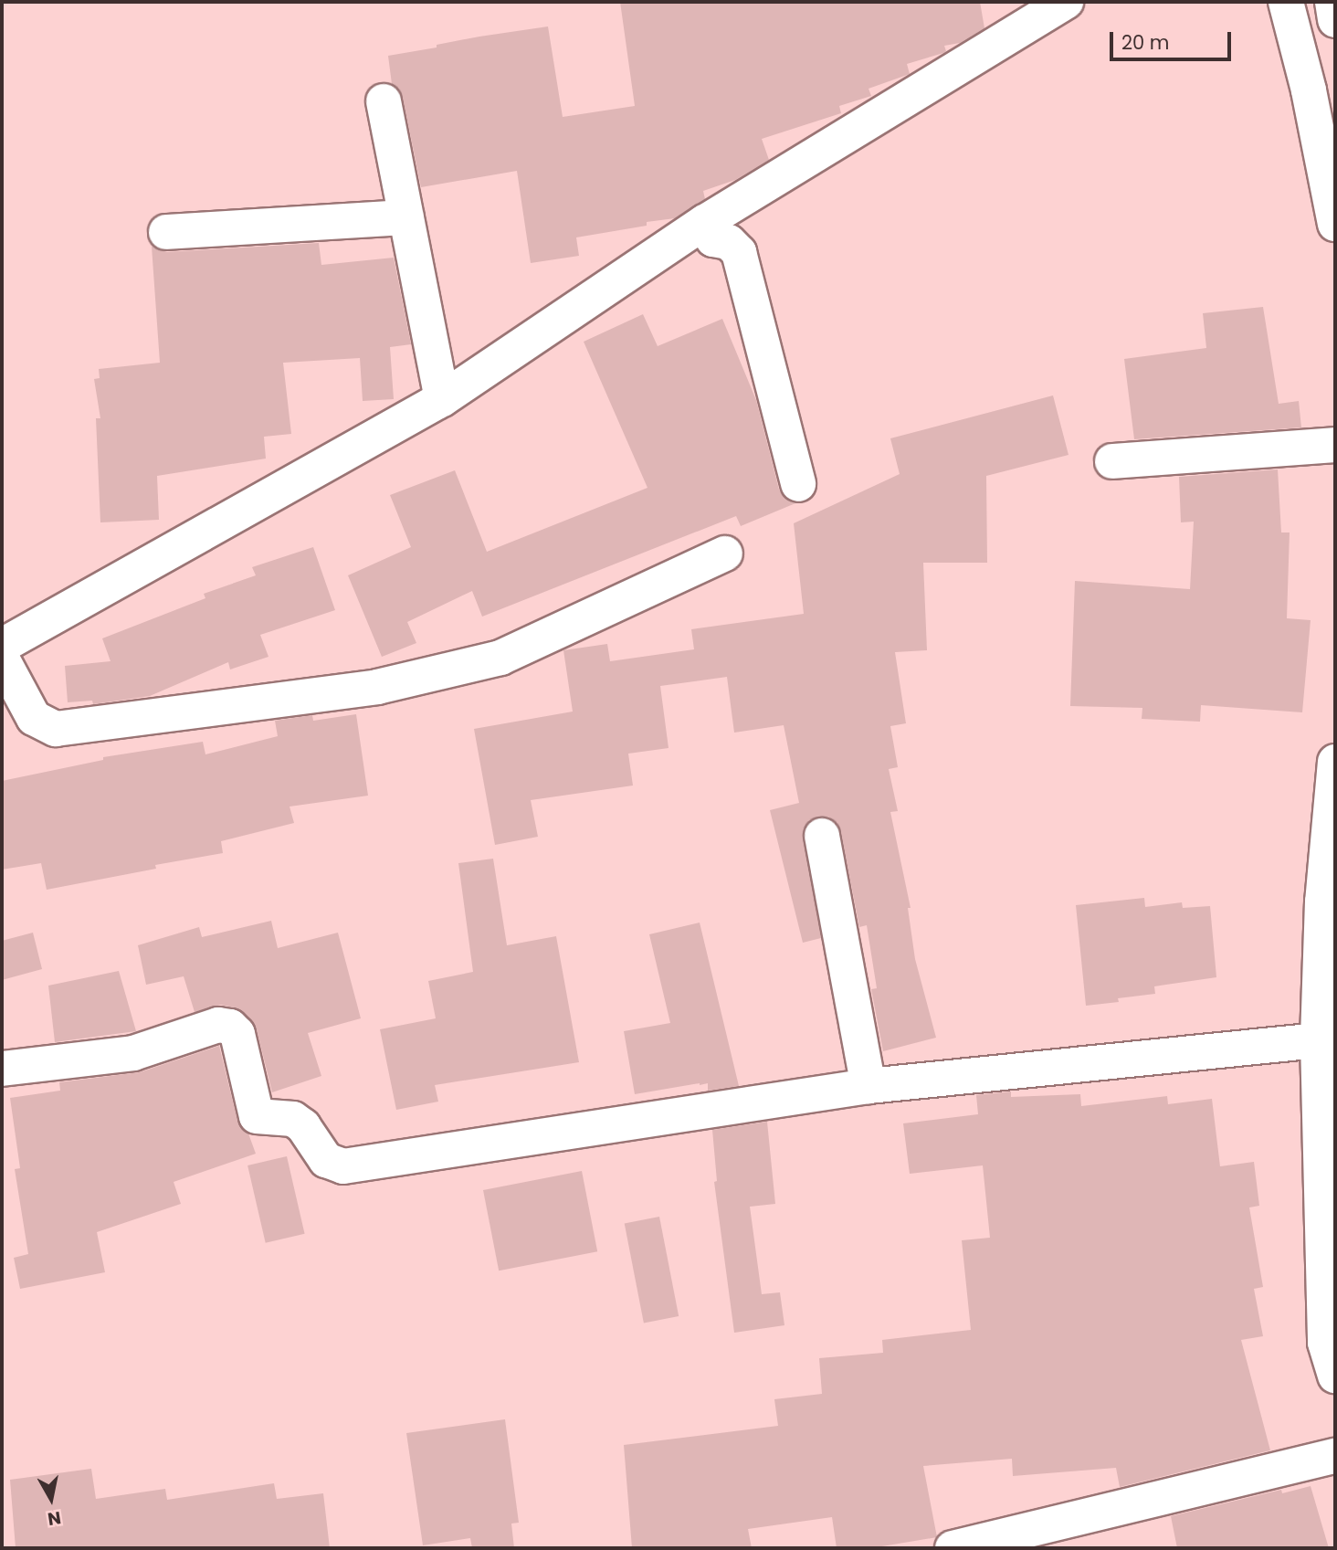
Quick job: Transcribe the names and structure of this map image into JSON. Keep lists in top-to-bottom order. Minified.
{"scale_bar":"20 m","north":"bottom"}
